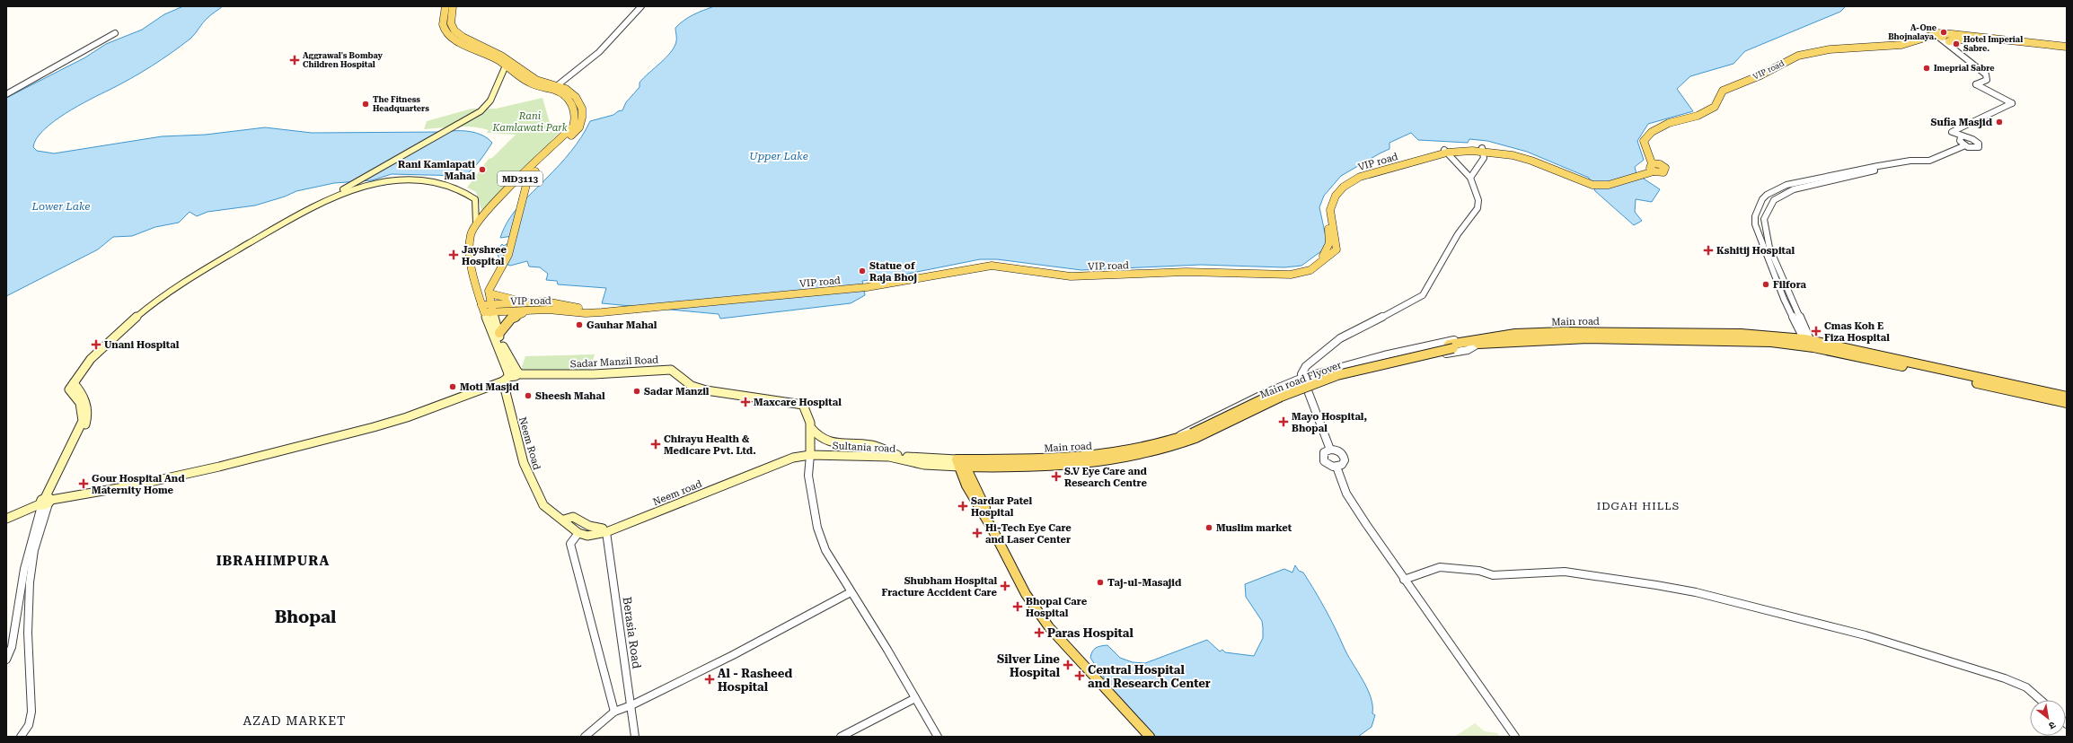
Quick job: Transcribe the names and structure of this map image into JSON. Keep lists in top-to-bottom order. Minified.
{"streets":{"main road":["VIP road","MD3113","Main road","Sadar Manzil Road","Main road Flyover","Neem Road","Sultania road","Neem road"],"street":["Berasia Road"]},"crossings":[["VIP road","MD3113"],["VIP road","Neem Road"],["MD3113","Neem Road"],["Main road","Main road Flyover"],["Main road","Sultania road"],["Sadar Manzil Road","Sultania road"],["Sadar Manzil Road","Neem road"],["Sultania road","Neem road"],["Neem road","Berasia Road"]],"districts":["IDGAH HILLS","IBRAHIMPURA","Bhopal","AZAD MARKET"],"water":["Upper Lake","Lower Lake"],"parks":["Rani Kamlawati Park"],"places":{"other":["A-One Bhojnalaya.","Hotel Imperial Sabre.","Imeprial Sabre","The Fitness Headquarters","Sufia Masjid","Rani Kamlapati Mahal","Statue of Raja Bhoj","Filfora","Gauhar Mahal","Moti Masjid","Sadar Manzil","Sheesh Mahal","Muslim market","Taj-ul-Masajid"],"health":["Aggrawal's Bombay Children Hospital","Kshitij Hospital","Jayshree Hospital","Cmas Koh E Fiza Hospital","Unani Hospital","Maxcare Hospital","Mayo Hospital, Bhopal","Chirayu Health & Medicare Pvt. Ltd.","S.V Eye Care and Research Centre","Gour Hospital And Maternity Home","Sardar Patel Hospital","Hi-Tech Eye Care and Laser Center","Shubham Hospital Fracture Accident Care","Bhopal Care Hospital","Paras Hospital","Silver Line Hospital","Central Hospital and Research Center","Al - Rasheed Hospital"]},"north":"bottom right"}
